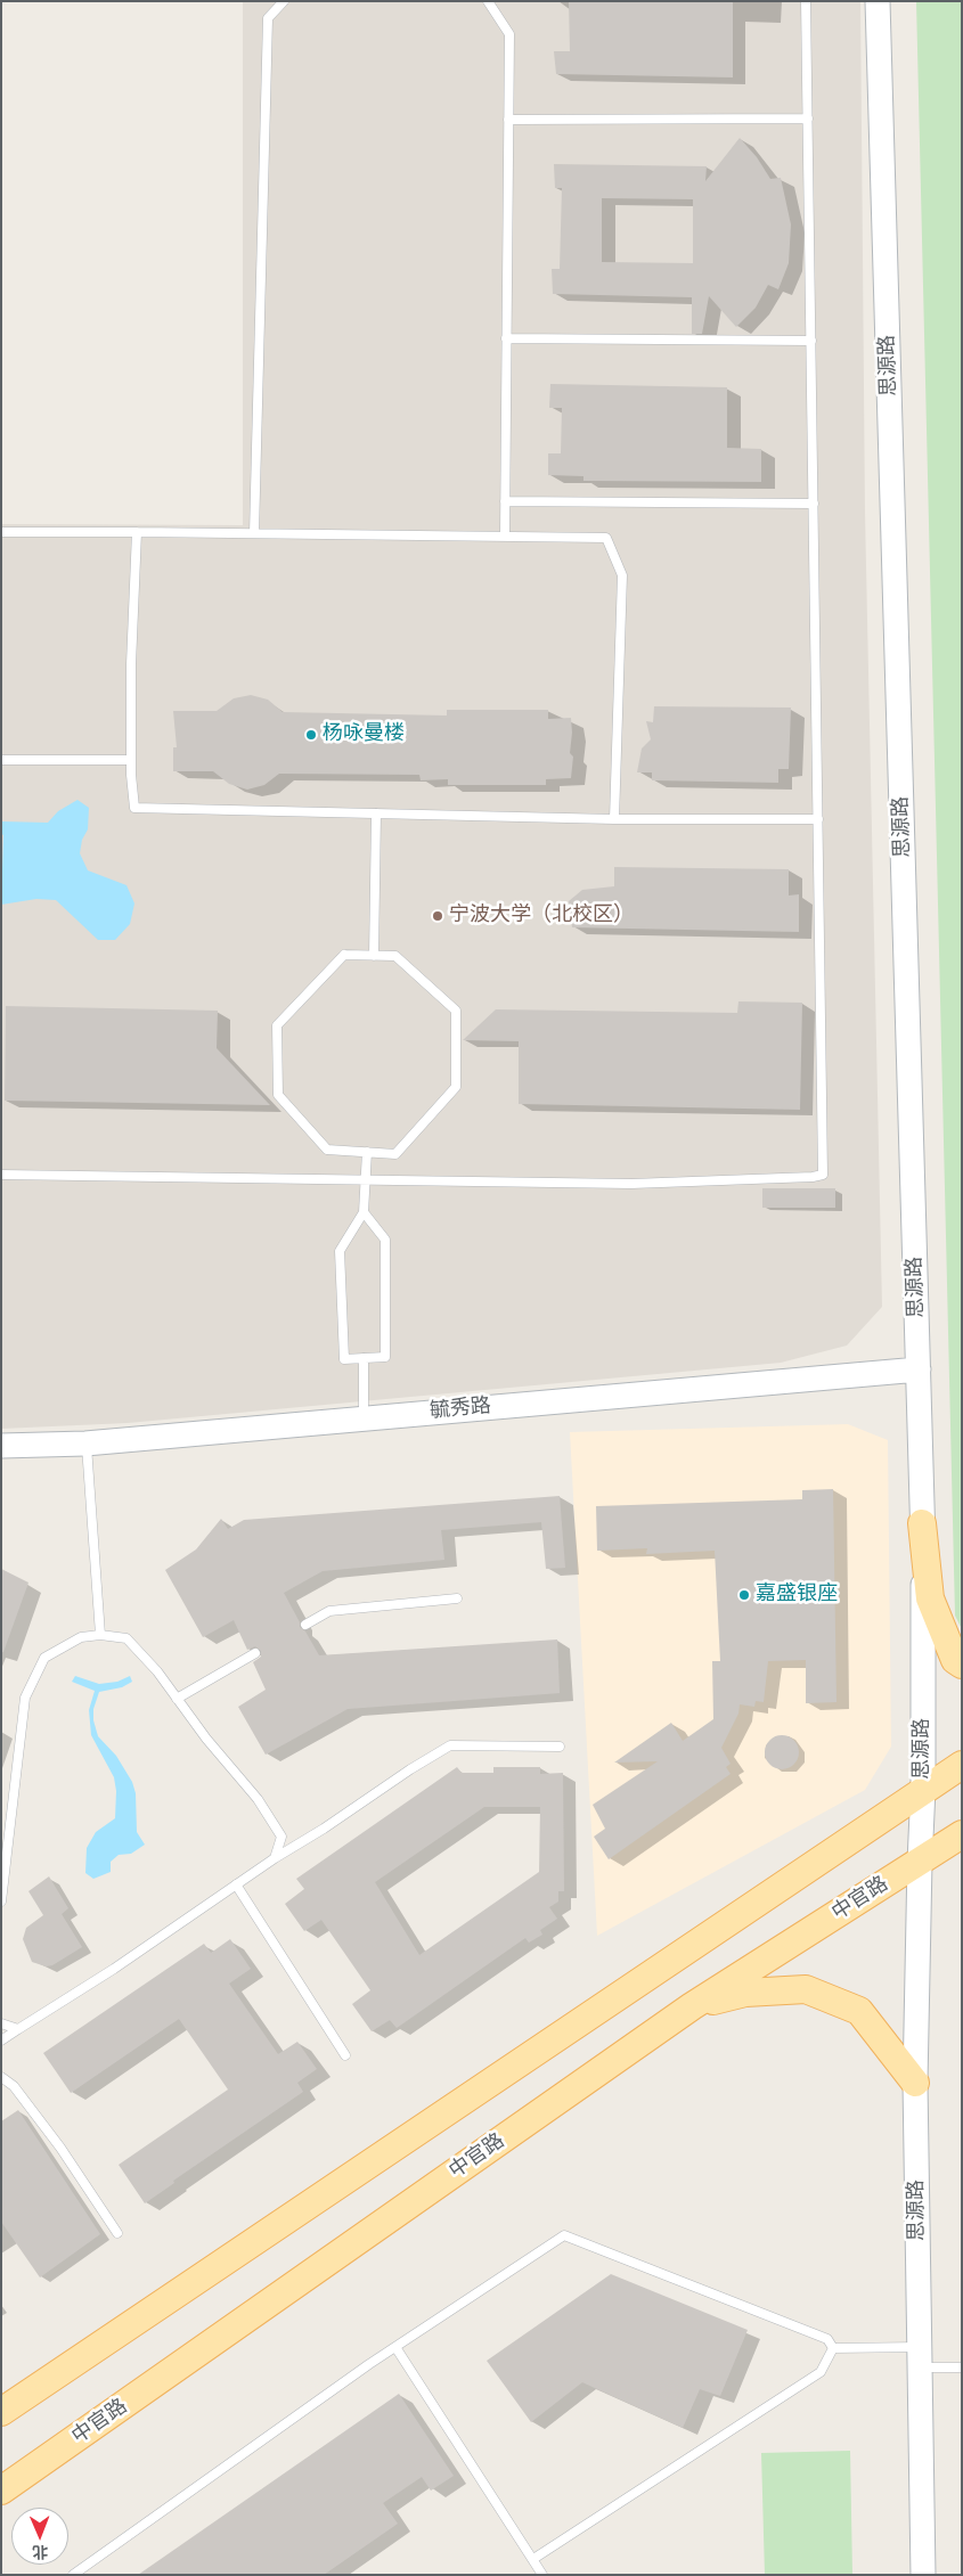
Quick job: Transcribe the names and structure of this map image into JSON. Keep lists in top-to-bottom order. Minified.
{"streets":{"main road":["中官路"],"street":["思源路","毓秀路"]},"crossings":[["思源路","毓秀路"],["思源路","中官路"]],"places":["杨咏曼楼","宁波大学（北校区）","嘉盛银座"],"north":"bottom"}
